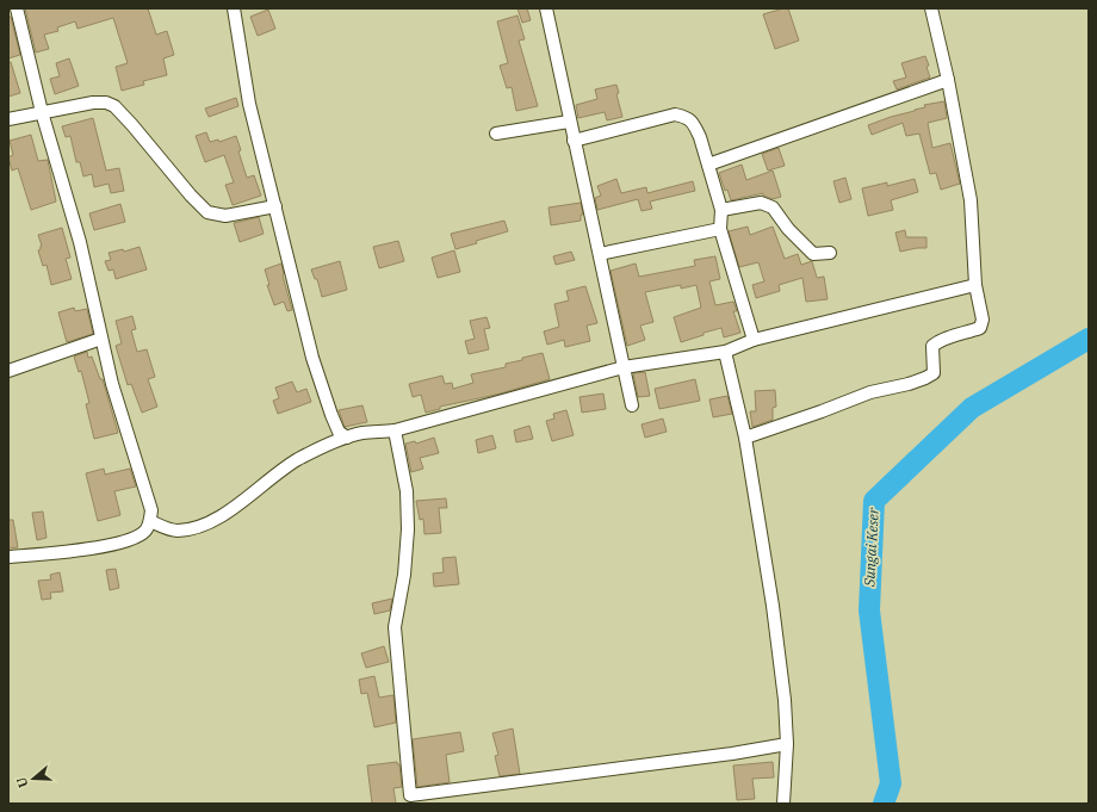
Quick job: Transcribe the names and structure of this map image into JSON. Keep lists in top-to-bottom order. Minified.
{"water":["Sungai Keser"],"north":"left"}
